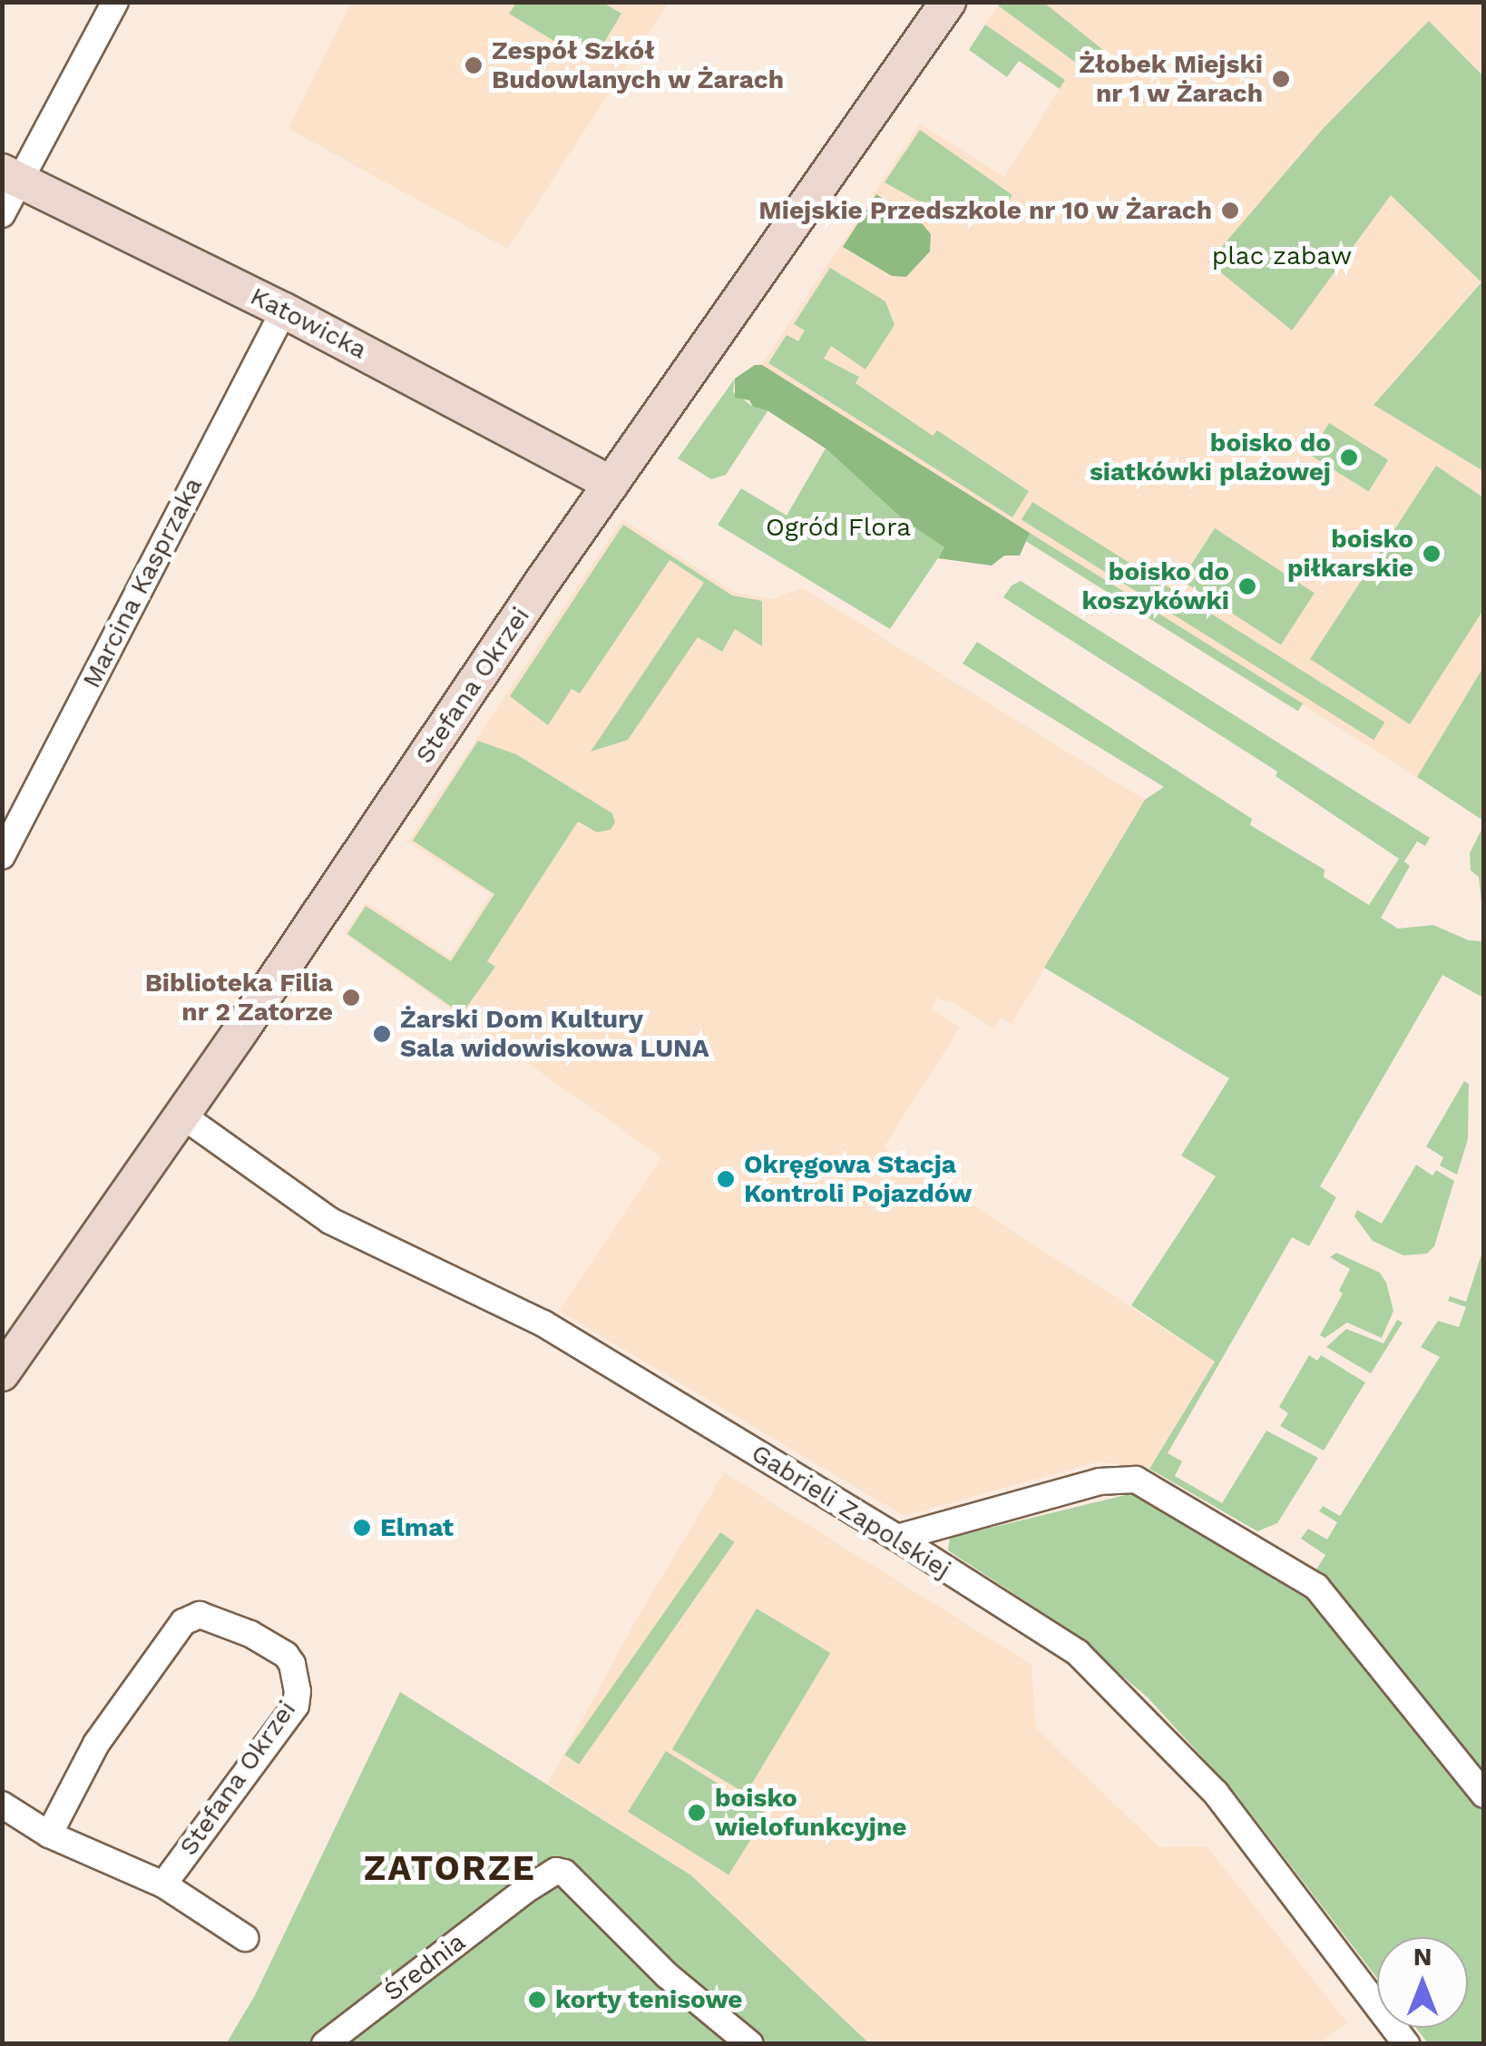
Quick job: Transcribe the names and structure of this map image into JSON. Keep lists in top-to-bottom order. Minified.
{"streets":{"street":["Katowicka","Marcina Kasprzaka","Stefana Okrzei","Gabrieli Zapolskiej","Średnia"]},"crossings":[["Katowicka","Marcina Kasprzaka"],["Katowicka","Stefana Okrzei"],["Stefana Okrzei","Gabrieli Zapolskiej"]],"districts":["ZATORZE"],"parks":["plac zabaw","Ogród Flora"],"places":["Zespół Szkół Budowlanych w Żarach","Żłobek Miejski nr 1 w Żarach","Miejskie Przedszkole nr 10 w Żarach","boisko do siatkówki plażowej","boisko piłkarskie","boisko do koszykówki","Biblioteka Filia nr 2 Zatorze","Żarski Dom Kultury Sala widowiskowa LUNA","Okręgowa Stacja Kontroli Pojazdów","Elmat","boisko wielofunkcyjne","korty tenisowe"],"north":"top"}
